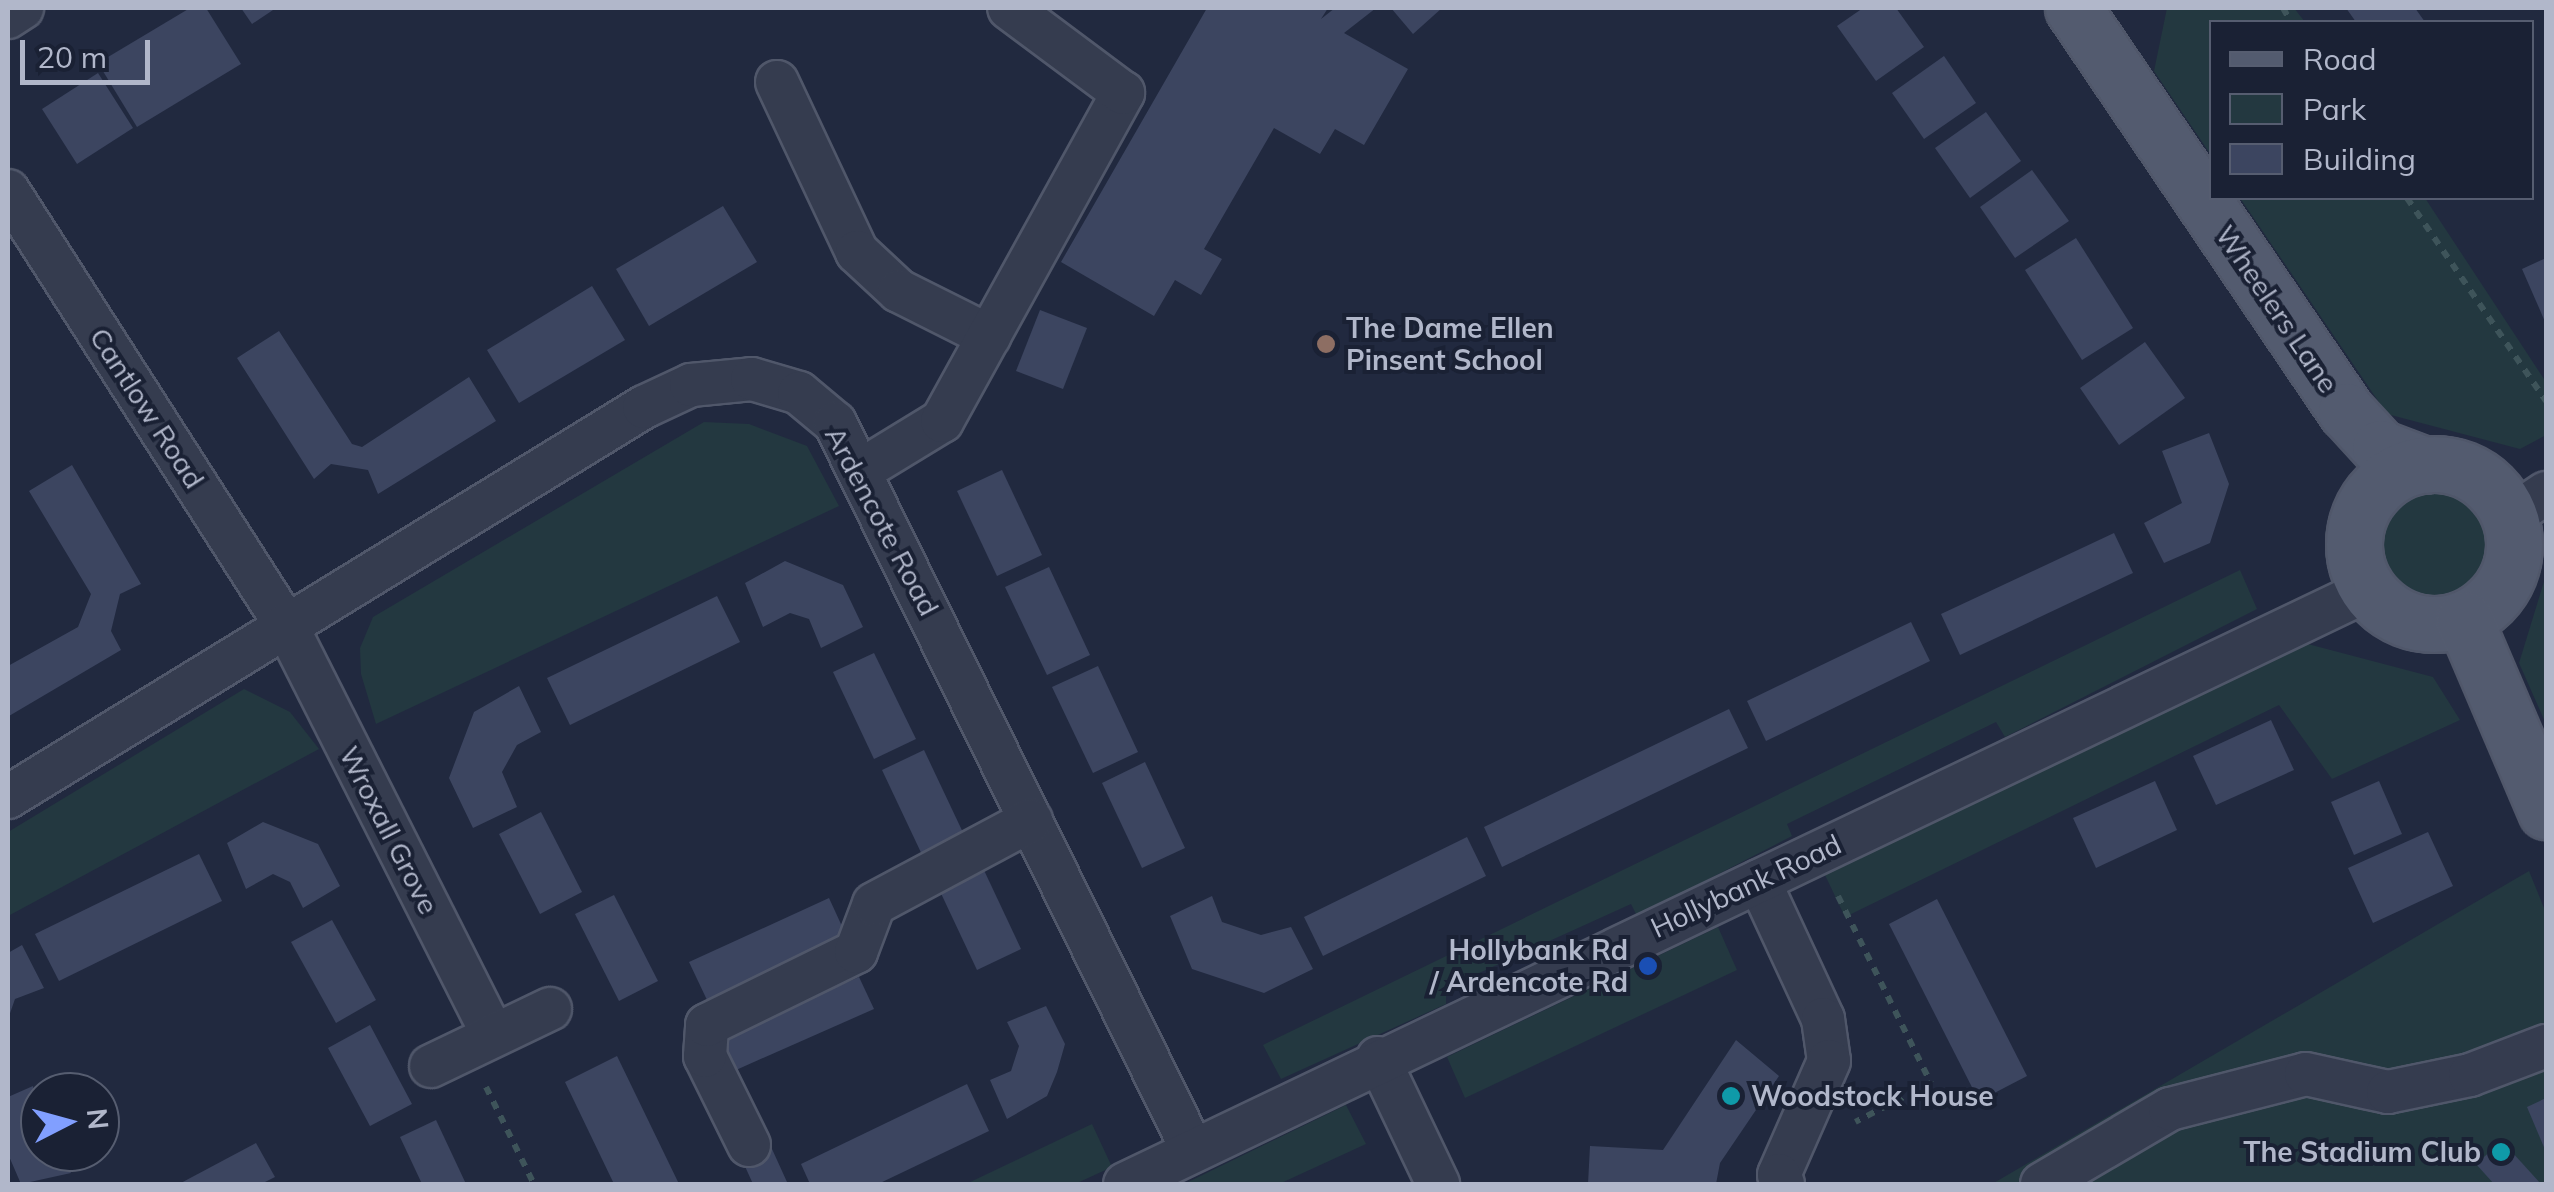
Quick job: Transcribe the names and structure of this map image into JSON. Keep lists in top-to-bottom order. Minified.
{"streets":{"main road":["Wheelers Lane"],"street":["Cantlow Road","Ardencote Road","Wroxall Grove","Hollybank Road"]},"crossings":[["Wheelers Lane","Hollybank Road"],["Cantlow Road","Ardencote Road"],["Cantlow Road","Wroxall Grove"],["Ardencote Road","Wroxall Grove"],["Ardencote Road","Hollybank Road"]],"places":["The Dame Ellen Pinsent School","Hollybank Rd / Ardencote Rd","Woodstock House","The Stadium Club"],"legend":["Road","Park","Building"],"scale_bar":"20 m","north":"right"}
